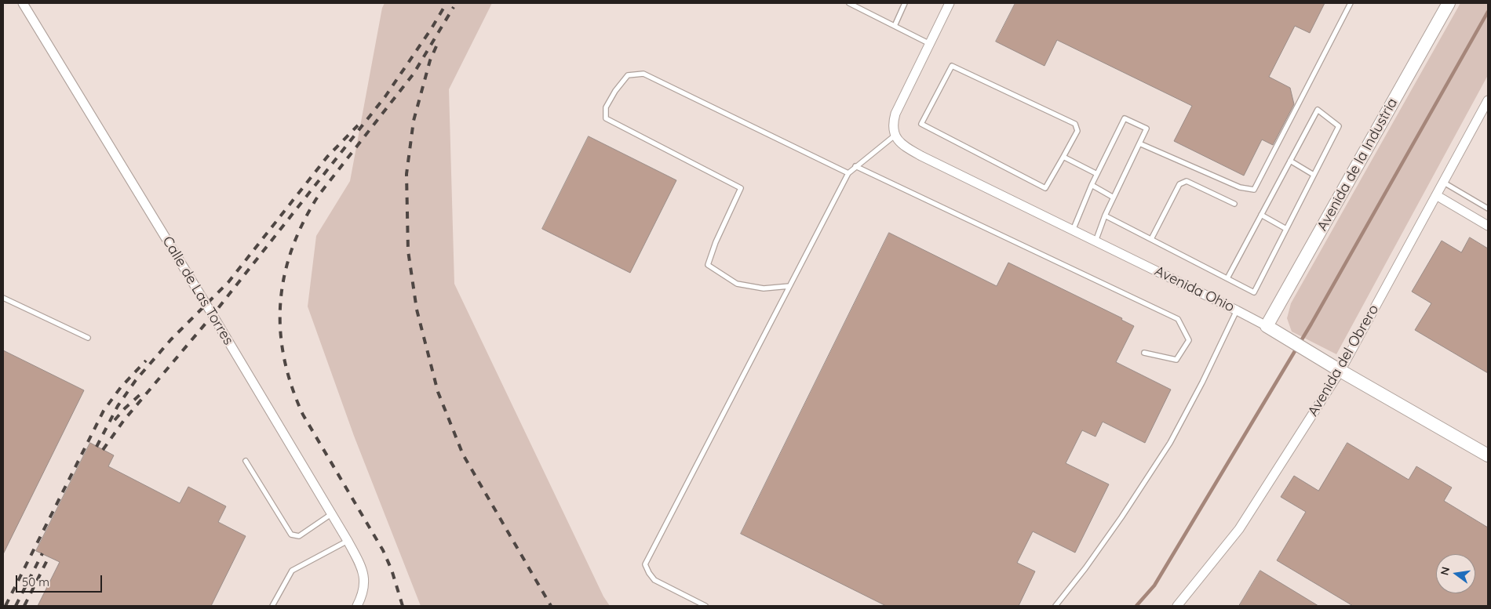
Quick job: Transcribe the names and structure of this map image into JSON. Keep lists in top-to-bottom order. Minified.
{"streets":{"street":["Avenida de la Industria","Avenida Ohio","Calle de Las Torres","Avenida del Obrero"]},"crossings":[["Avenida de la Industria","Avenida Ohio"],["Avenida Ohio","Avenida del Obrero"]],"scale_bar":"50 m","north":"left"}
